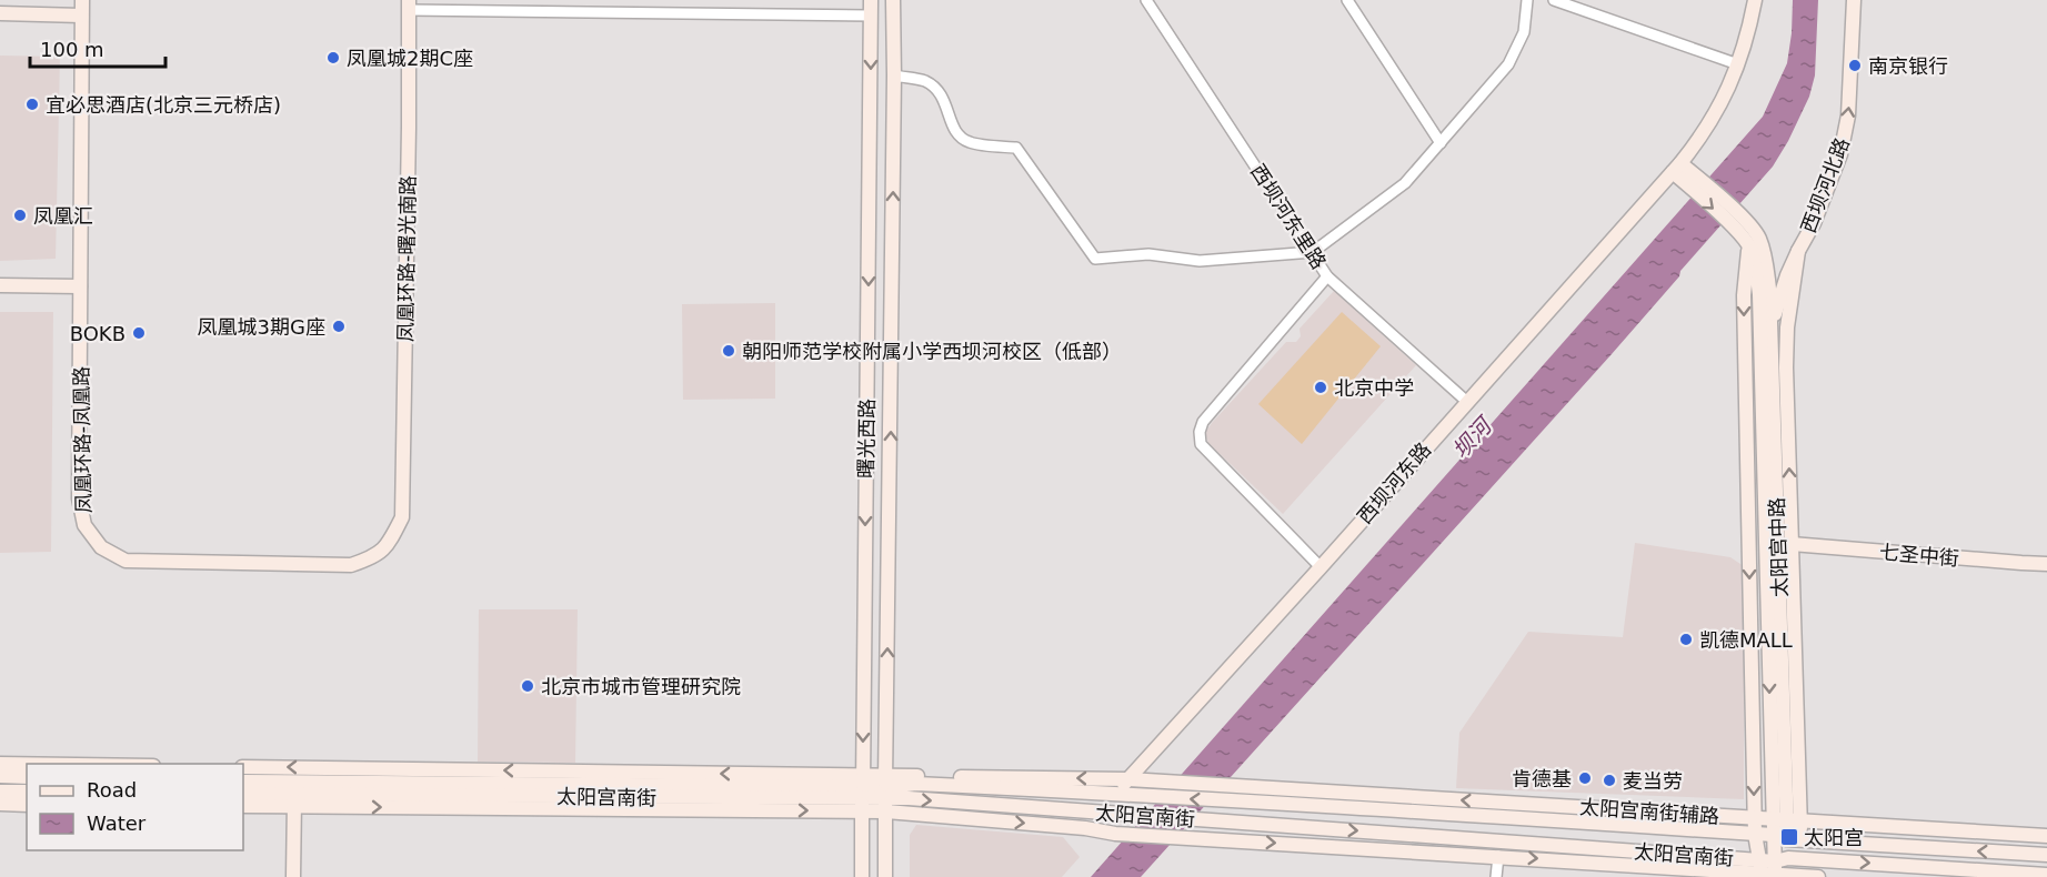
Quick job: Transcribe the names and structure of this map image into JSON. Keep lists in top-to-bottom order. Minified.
{"streets":{"street":["西坝河北路","西坝河东里路","凤凰环路-曙光南路","曙光西路","凤凰环路-凤凰路","西坝河东路","太阳宫中路","七圣中街","太阳宫南街","太阳宫南街辅路"]},"crossings":[["西坝河北路","太阳宫中路"],["西坝河东里路","西坝河东路"],["凤凰环路-曙光南路","凤凰环路-凤凰路"],["曙光西路","太阳宫南街"],["西坝河东路","太阳宫南街"],["太阳宫中路","七圣中街"],["太阳宫中路","太阳宫南街"],["太阳宫中路","太阳宫南街辅路"],["太阳宫南街","太阳宫南街辅路"]],"one_way":["西坝河北路","太阳宫南街辅路"],"water":["坝河"],"places":{"other":["凤凰城2期C座","南京银行","宜必思酒店(北京三元桥店)","凤凰汇","凤凰城3期G座","BOKB","朝阳师范学校附属小学西坝河校区（低部）","北京中学","凯德MALL","北京市城市管理研究院","肯德基","麦当劳"],"transit":["太阳宫"]},"legend":["Road","Water"],"scale_bar":"100 m"}
